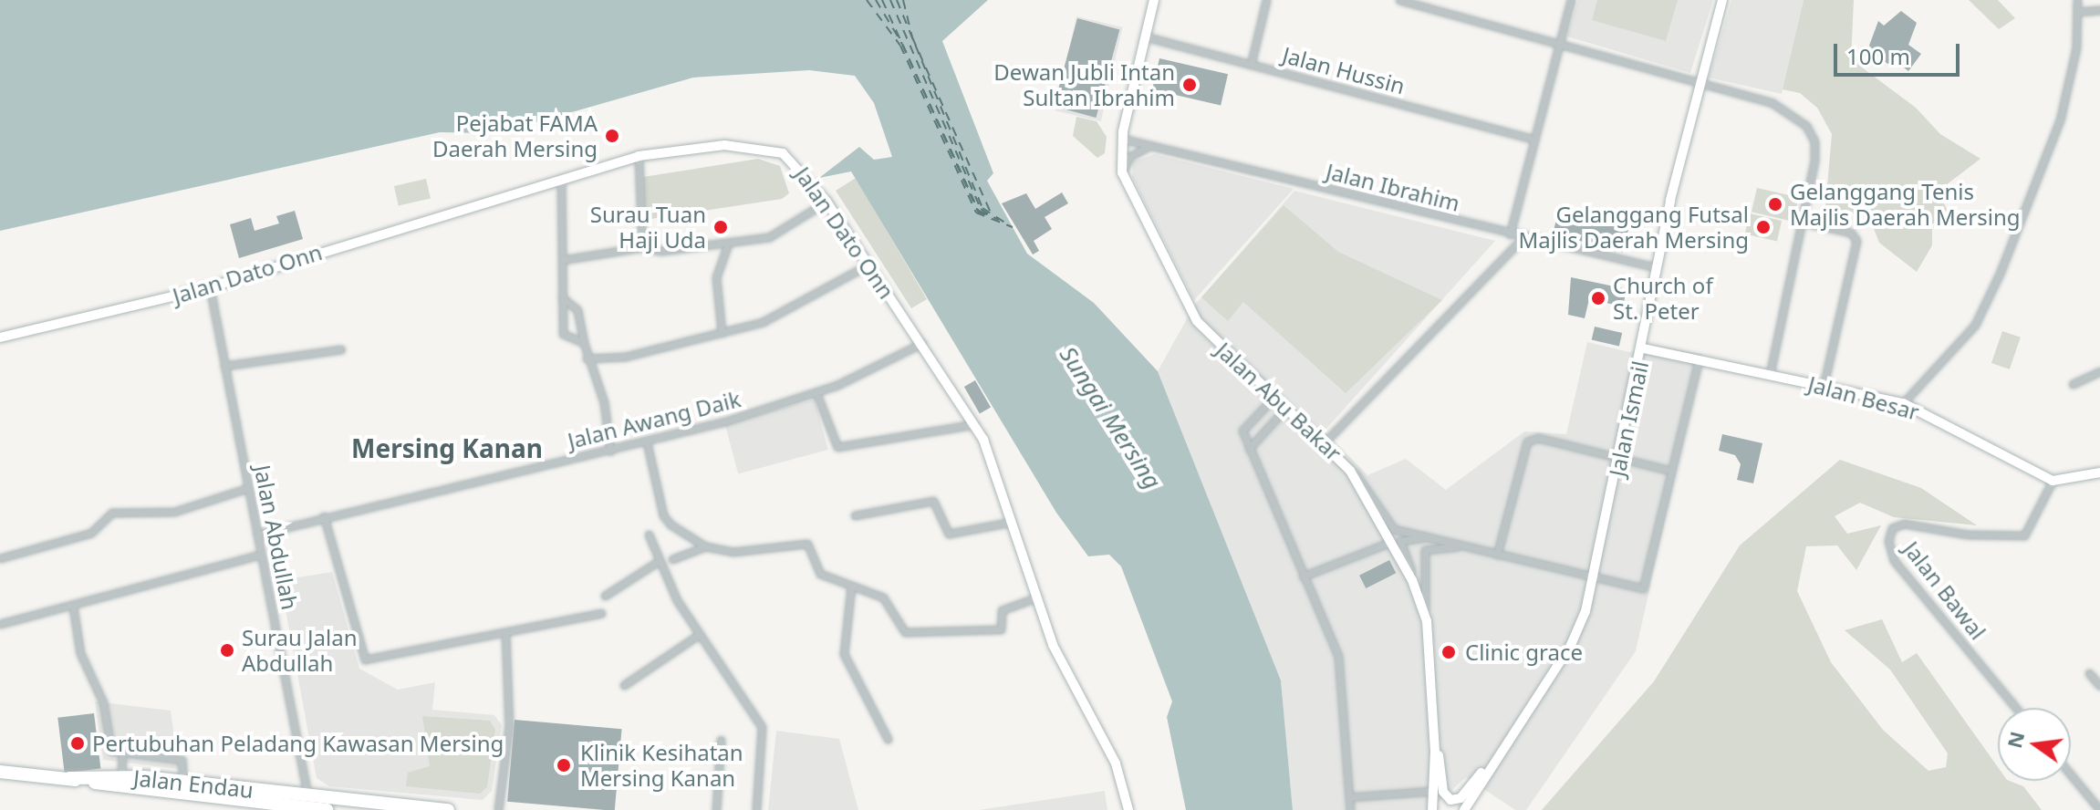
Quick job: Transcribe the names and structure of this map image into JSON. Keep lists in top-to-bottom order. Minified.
{"streets":{"highway":["Jalan Endau"],"street":["Jalan Hussin","Jalan Ibrahim","Jalan Dato Onn","Jalan Besar","Jalan Abu Bakar","Jalan Ismail","Jalan Awang Daik","Jalan Abdullah","Jalan Bawal"]},"crossings":[["Jalan Hussin","Jalan Abu Bakar"],["Jalan Ibrahim","Jalan Abu Bakar"],["Jalan Ibrahim","Jalan Ismail"],["Jalan Dato Onn","Jalan Awang Daik"],["Jalan Dato Onn","Jalan Abdullah"],["Jalan Besar","Jalan Ismail"],["Jalan Besar","Jalan Bawal"],["Jalan Awang Daik","Jalan Abdullah"],["Jalan Abdullah","Jalan Endau"]],"districts":["Mersing Kanan"],"water":["Sungai Mersing"],"places":["Dewan Jubli Intan Sultan Ibrahim","Pejabat FAMA Daerah Mersing","Gelanggang Tenis Majlis Daerah Mersing","Surau Tuan Haji Uda","Gelanggang Futsal Majlis Daerah Mersing","Church of St. Peter","Surau Jalan Abdullah","Clinic grace","Pertubuhan Peladang Kawasan Mersing","Klinik Kesihatan Mersing Kanan"],"scale_bar":"100 m","north":"left"}
